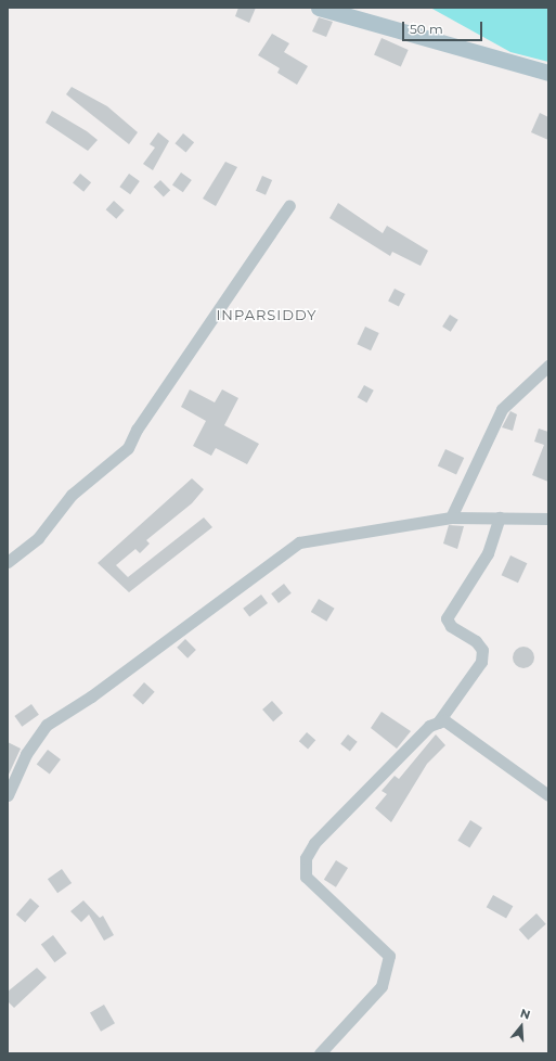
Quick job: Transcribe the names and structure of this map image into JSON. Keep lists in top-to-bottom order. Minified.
{"districts":["INPARSIDDY"],"scale_bar":"50 m","north":"top"}
